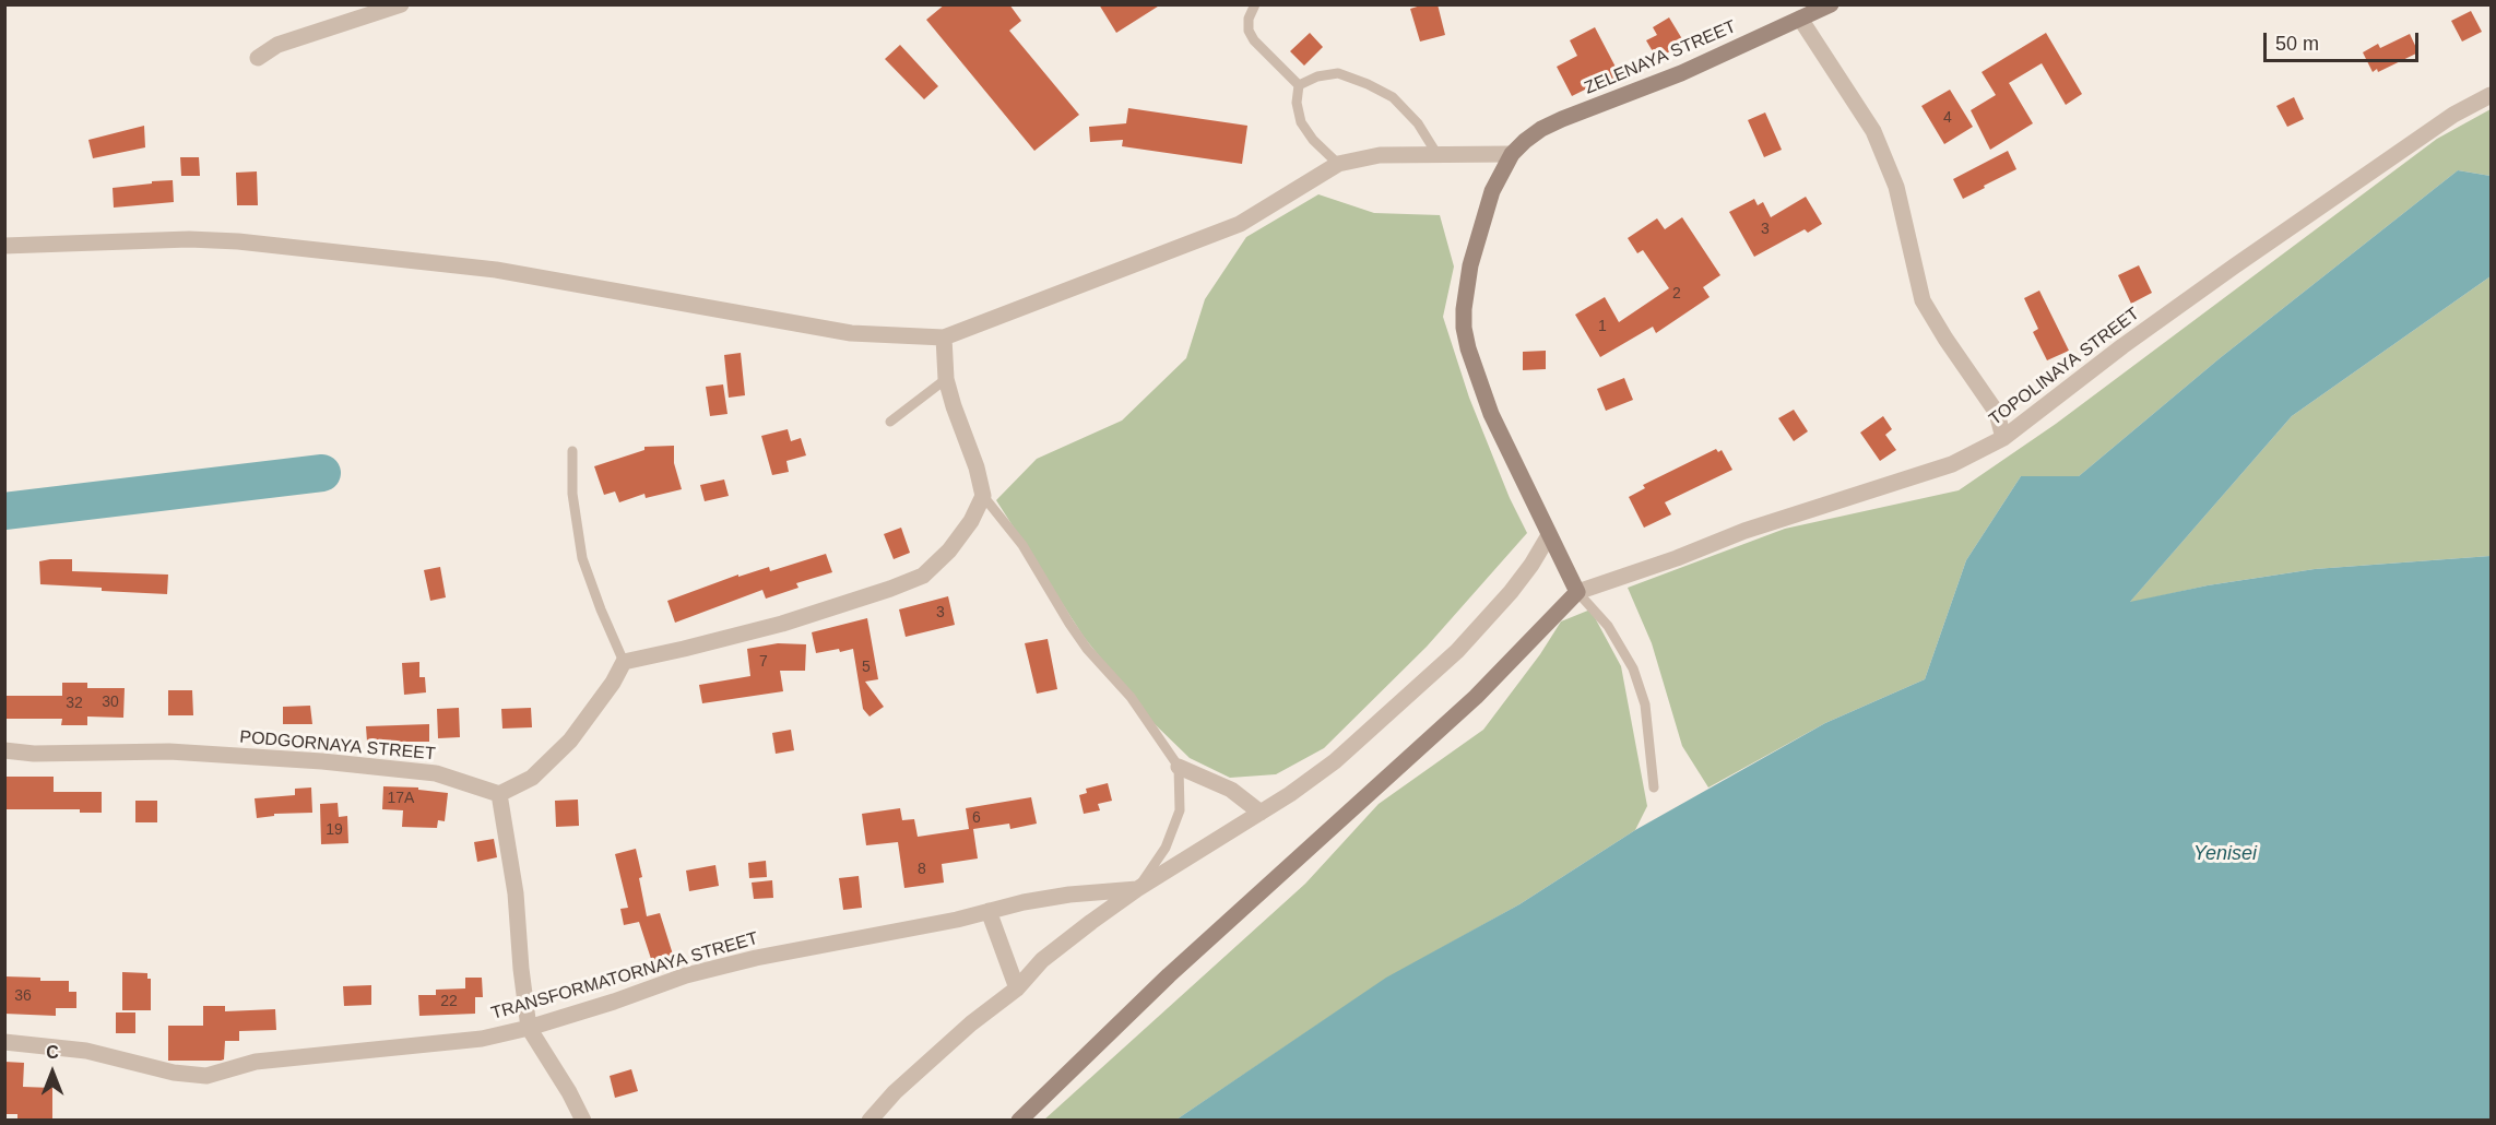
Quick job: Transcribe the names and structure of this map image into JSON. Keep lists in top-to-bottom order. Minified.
{"streets":{"street":["ZELENAYA STREET","TOPOLINAYA STREET","PODGORNAYA STREET","TRANSFORMATORNAYA STREET"]},"water":["Yenisei"],"house_numbers":["4","3","2","1","3","7","5","30","32","17А","6","19","8","36","22"],"scale_bar":"50 m","north":"top"}
